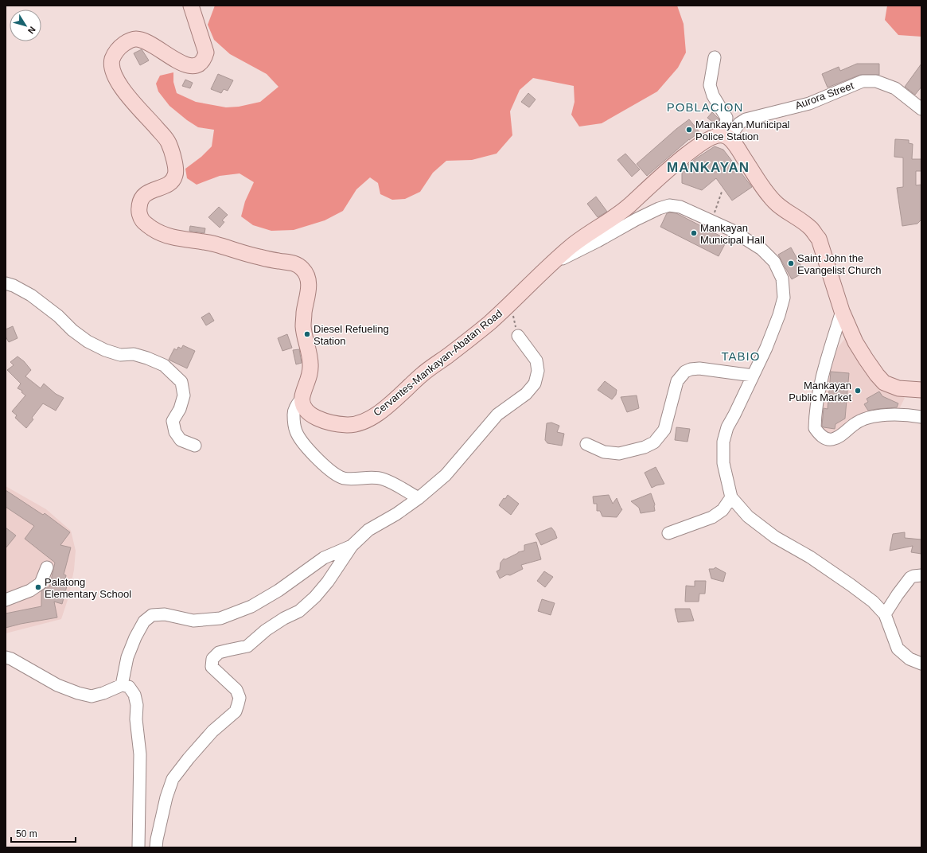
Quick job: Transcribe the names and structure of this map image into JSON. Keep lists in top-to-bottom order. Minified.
{"streets":{"main road":["Cervantes-Mankayan-Abatan Road"],"street":["Aurora Street"]},"crossings":[["Aurora Street","Cervantes-Mankayan-Abatan Road"]],"districts":["POBLACION","MANKAYAN","TABIO"],"places":["Mankayan Municipal Police Station","Mankayan Municipal Hall","Saint John the Evangelist Church","Diesel Refueling Station","Mankayan Public Market","Palatong Elementary School"],"scale_bar":"50 m","north":"bottom right"}
